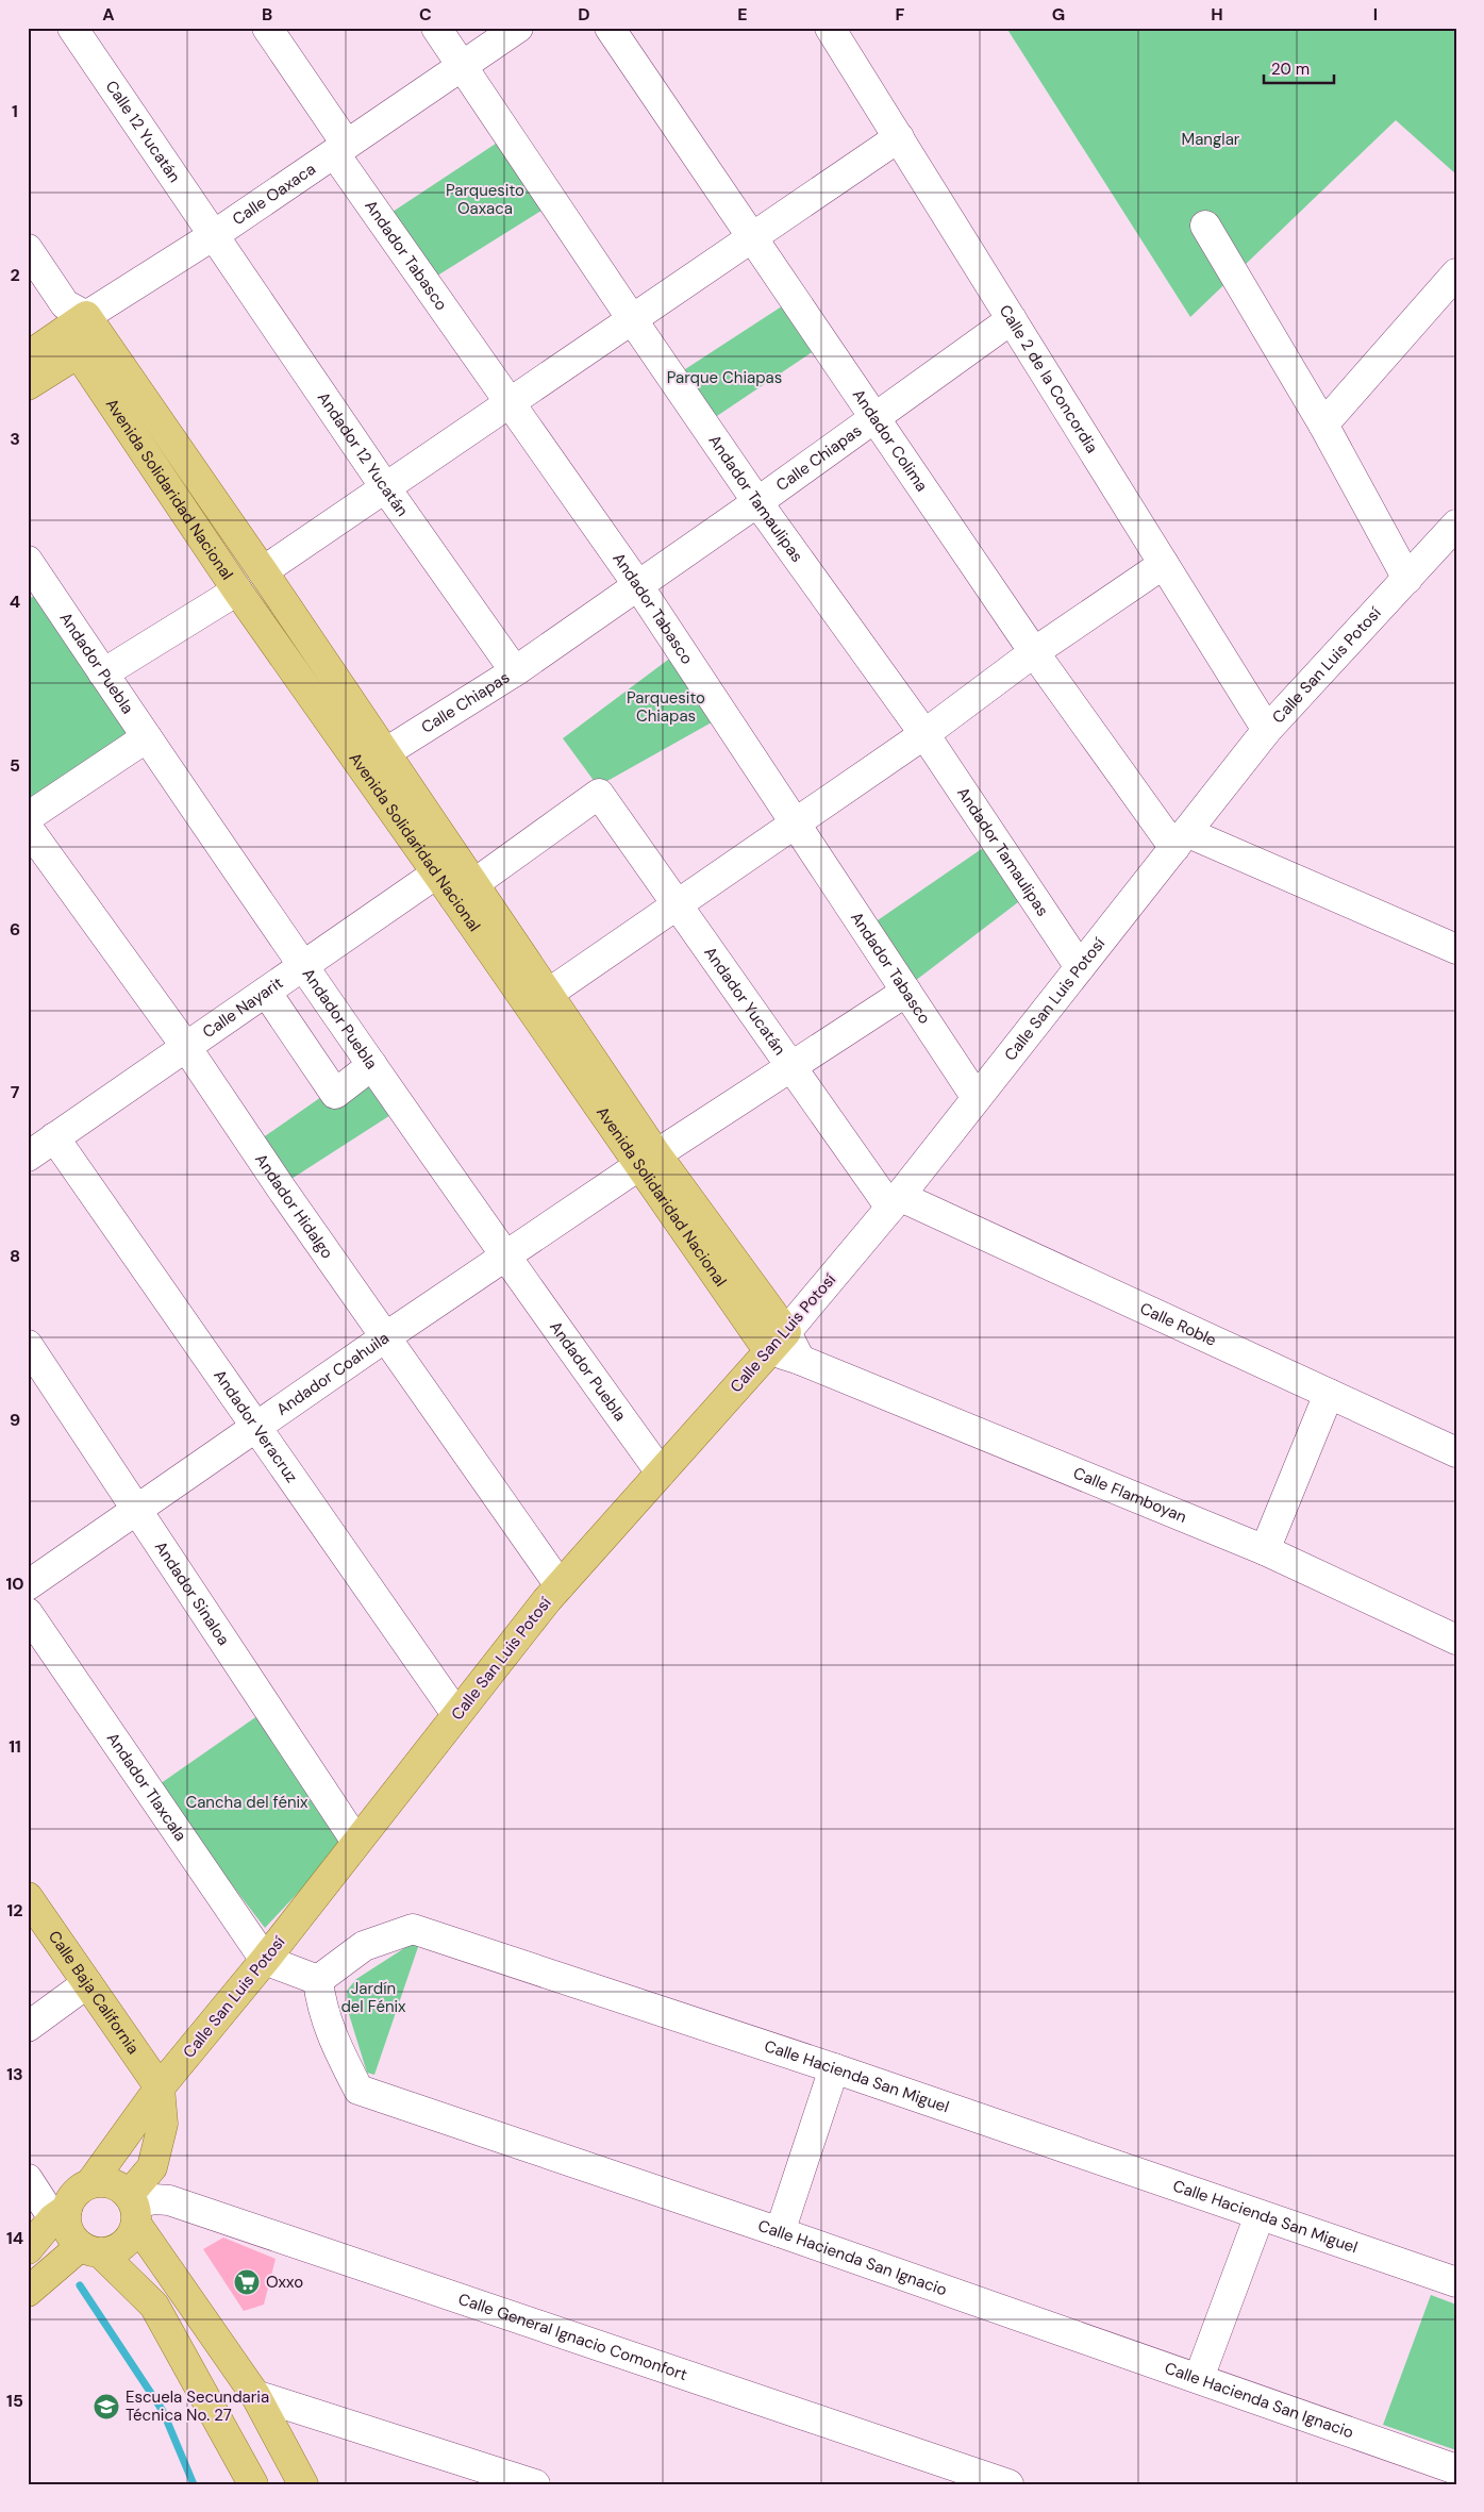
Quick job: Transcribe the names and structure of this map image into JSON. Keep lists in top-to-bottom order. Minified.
{"streets":{"main road":["Calle Oaxaca","Avenida Solidaridad Nacional","Calle San Luis Potosí","Calle Baja California"],"street":["Calle 12 Yucatán","Andador Tabasco","Calle 2 de la Concordia","Andador Colima","Andador 12 Yucatán","Calle Chiapas","Andador Tamaulipas","Andador Puebla","Andador Yucatán","Calle Nayarit","Andador Hidalgo","Calle Roble","Andador Coahuila","Andador Veracruz","Calle Flamboyan","Andador Sinaloa","Andador Tlaxcala","Calle Hacienda San Miguel","Calle Hacienda San Ignacio","Calle General Ignacio Comonfort"]},"crossings":[["Calle 12 Yucatán","Calle Oaxaca"],["Calle 12 Yucatán","Andador 12 Yucatán"],["Calle Oaxaca","Andador Tabasco"],["Calle Oaxaca","Andador 12 Yucatán"],["Calle Oaxaca","Avenida Solidaridad Nacional"],["Calle Oaxaca","Andador Tamaulipas"],["Andador Tabasco","Calle Chiapas"],["Andador Tabasco","Calle San Luis Potosí"],["Andador Tabasco","Andador Coahuila"],["Calle 2 de la Concordia","Calle Chiapas"],["Calle 2 de la Concordia","Calle San Luis Potosí"],["Andador Colima","Calle Chiapas"],["Andador Colima","Calle San Luis Potosí"],["Andador 12 Yucatán","Calle Chiapas"],["Calle Chiapas","Avenida Solidaridad Nacional"],["Calle Chiapas","Andador Tamaulipas"],["Avenida Solidaridad Nacional","Calle San Luis Potosí"],["Avenida Solidaridad Nacional","Andador Yucatán"],["Avenida Solidaridad Nacional","Calle Nayarit"],["Avenida Solidaridad Nacional","Andador Coahuila"],["Avenida Solidaridad Nacional","Calle Flamboyan"],["Andador Tamaulipas","Calle San Luis Potosí"],["Andador Puebla","Calle San Luis Potosí"],["Andador Puebla","Calle Nayarit"],["Andador Puebla","Andador Coahuila"],["Calle San Luis Potosí","Andador Yucatán"],["Calle San Luis Potosí","Andador Hidalgo"],["Calle San Luis Potosí","Calle Roble"],["Calle San Luis Potosí","Andador Veracruz"],["Calle San Luis Potosí","Calle Flamboyan"],["Calle San Luis Potosí","Andador Sinaloa"],["Calle San Luis Potosí","Andador Tlaxcala"],["Calle San Luis Potosí","Calle Baja California"],["Calle San Luis Potosí","Calle General Ignacio Comonfort"],["Andador Yucatán","Calle Roble"],["Andador Yucatán","Andador Coahuila"],["Calle Nayarit","Andador Hidalgo"],["Calle Nayarit","Andador Veracruz"],["Andador Hidalgo","Andador Coahuila"],["Andador Coahuila","Andador Veracruz"],["Andador Coahuila","Andador Sinaloa"],["Calle Hacienda San Miguel","Calle Hacienda San Ignacio"]],"parks":["Manglar","Parquesito Oaxaca","Parque Chiapas","Parquesito Chiapas","Cancha del fénix","Jardín del Fénix"],"places":{"supermarket":["Oxxo"],"school or university":["Escuela Secundaria Técnica No. 27"]},"scale_bar":"20 m","grid":{"columns":["A","B","C","D","E","F","G","H","I"],"rows":["1","2","3","4","5","6","7","8","9","10","11","12","13","14","15"]}}
